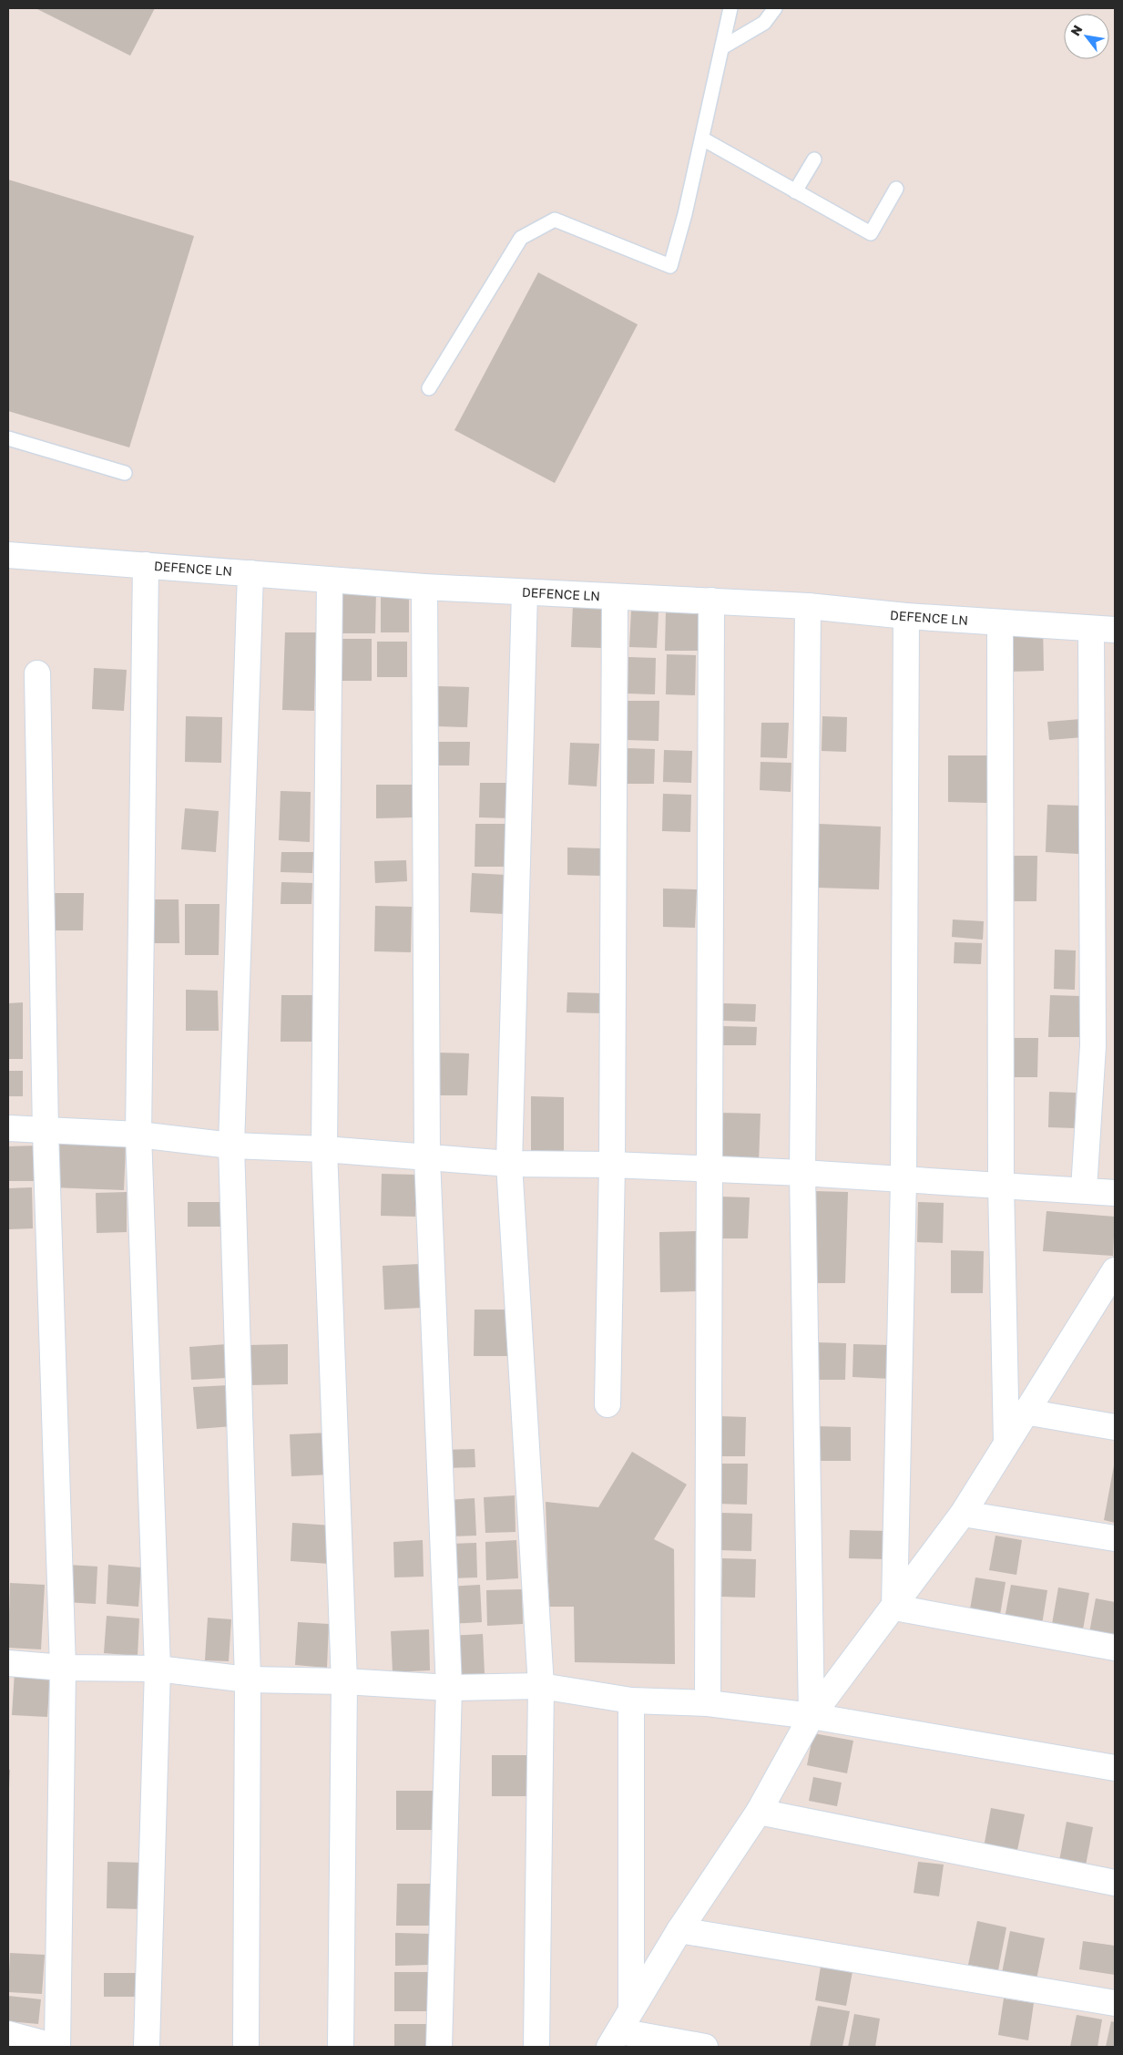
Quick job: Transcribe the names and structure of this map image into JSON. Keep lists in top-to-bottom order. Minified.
{"streets":{"street":["DEFENCE LN"]},"north":"top left"}
